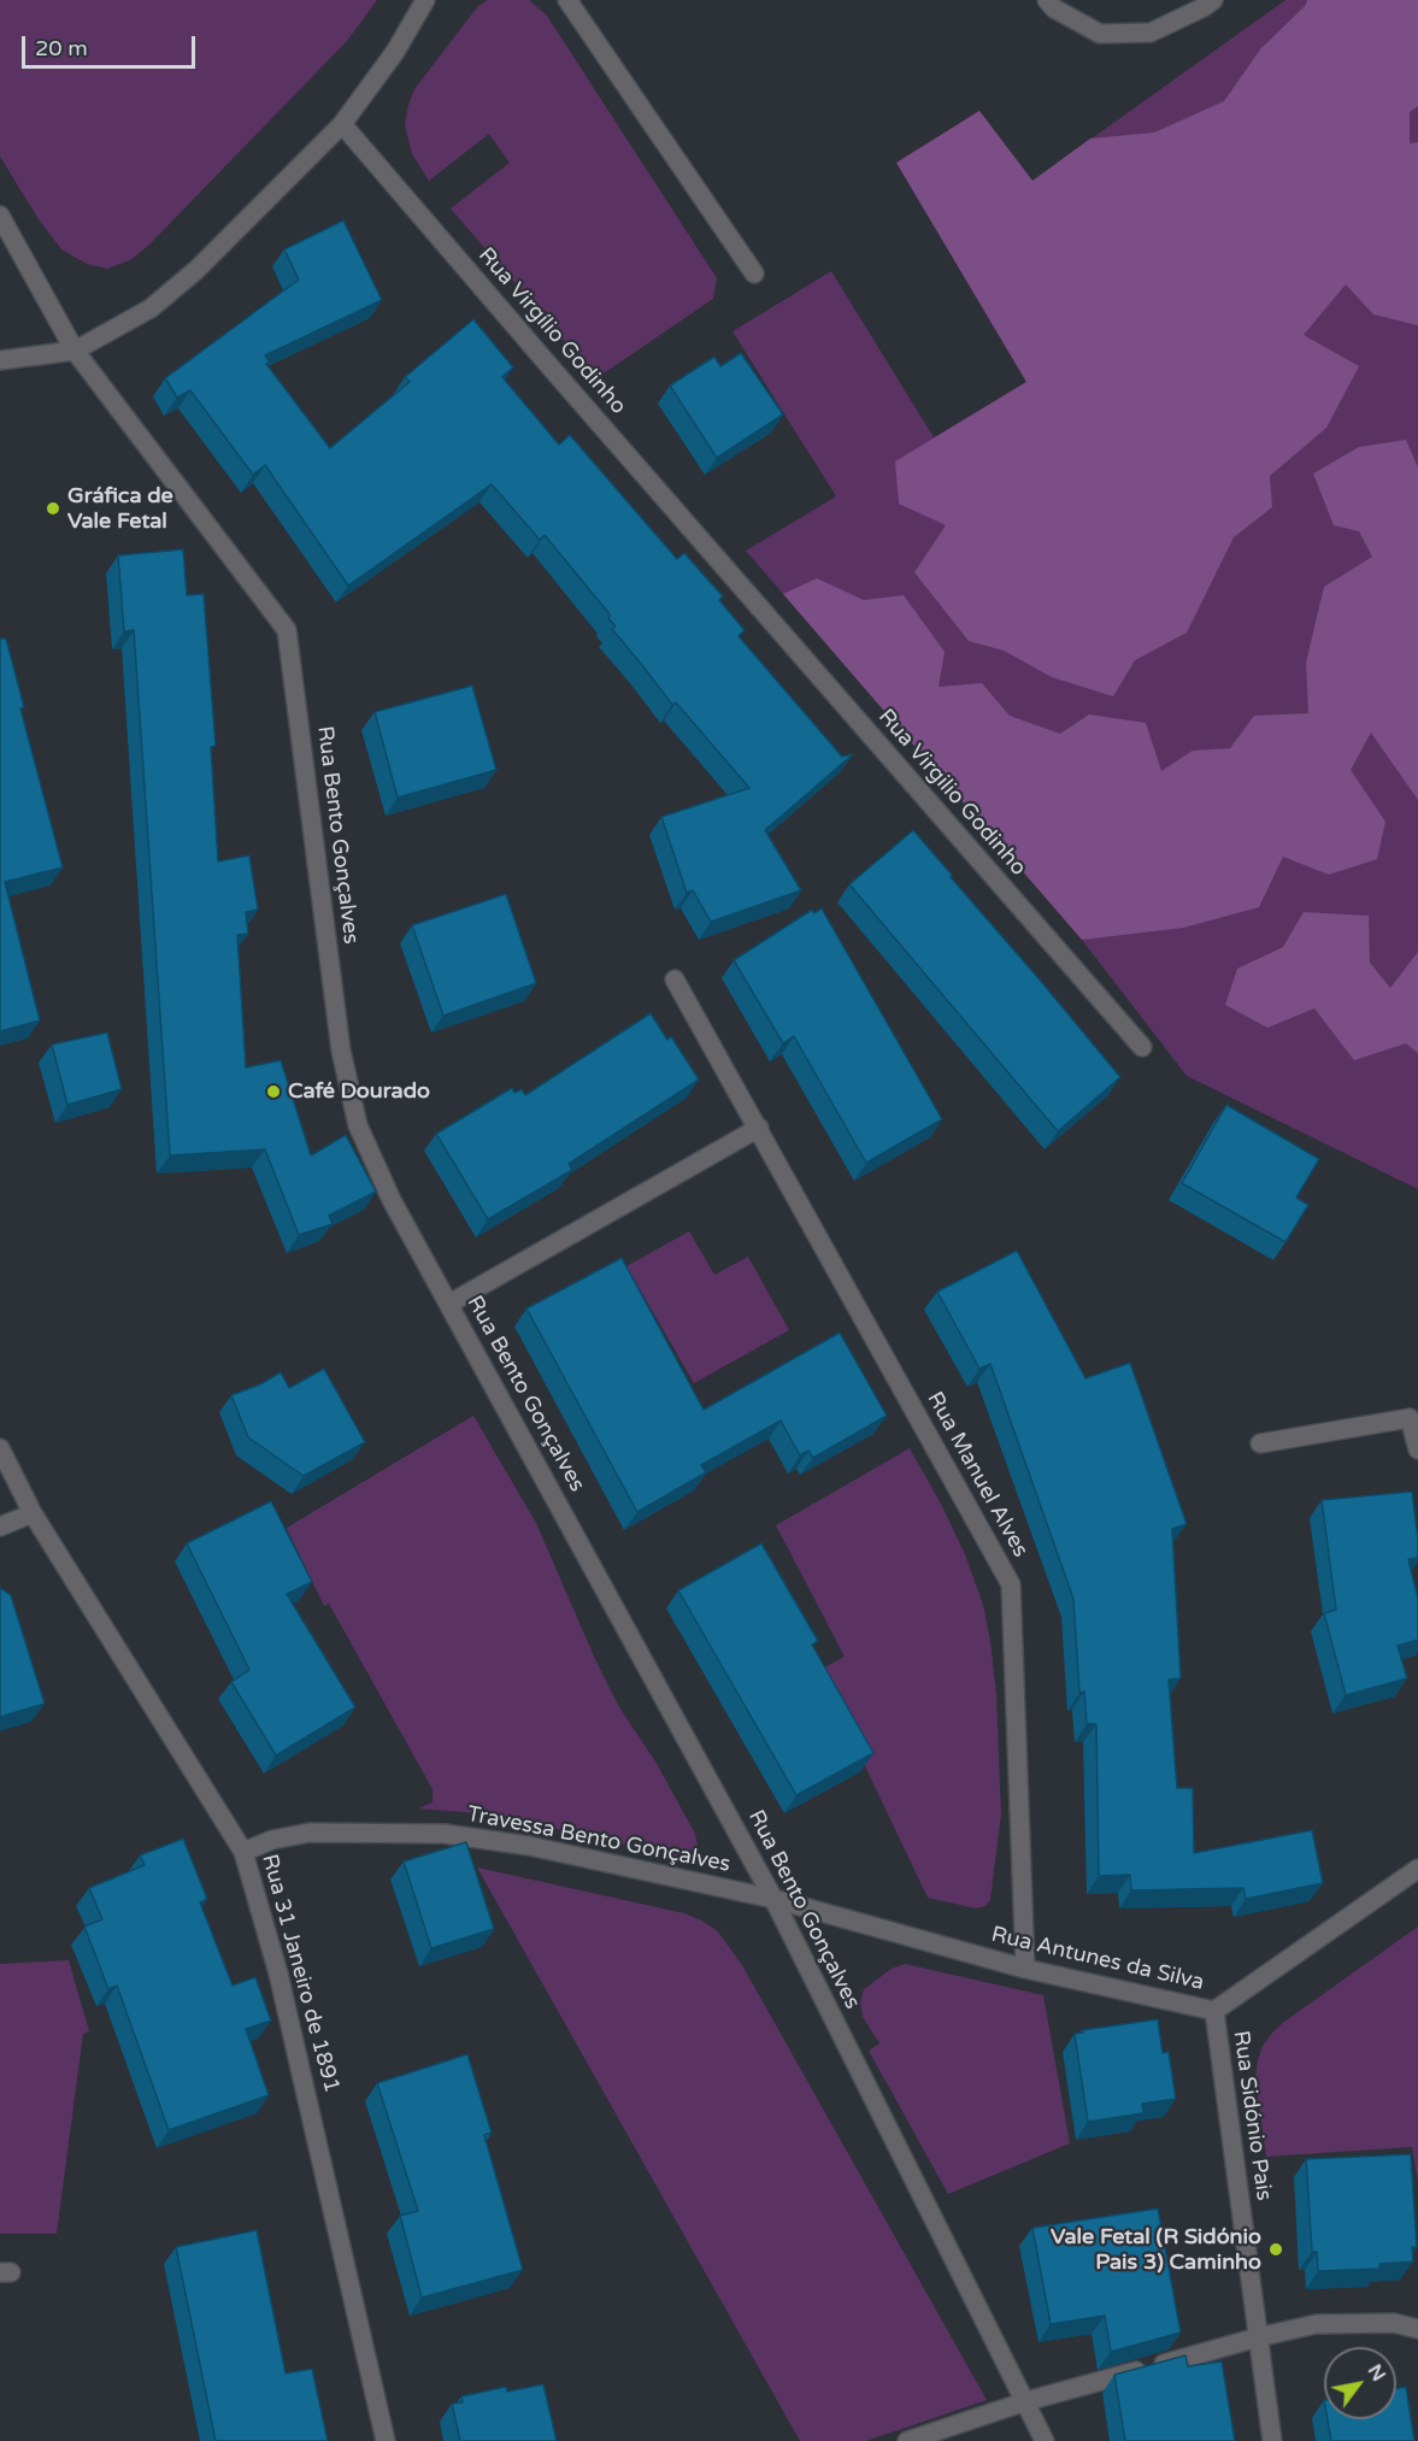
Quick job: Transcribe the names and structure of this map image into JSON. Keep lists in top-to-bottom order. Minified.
{"streets":{"street":["Rua Virgílio Godinho","Rua Virgilio Godinho","Rua Bento Gonçalves","Rua Manuel Alves","Travessa Bento Gonçalves","Rua Antunes da Silva","Rua 31 Janeiro de 1891","Rua Sidónio Pais"]},"crossings":[["Rua Virgílio Godinho","Rua Virgilio Godinho"],["Rua Bento Gonçalves","Travessa Bento Gonçalves"],["Rua Bento Gonçalves","Rua Antunes da Silva"],["Rua Manuel Alves","Rua Antunes da Silva"],["Travessa Bento Gonçalves","Rua Antunes da Silva"],["Travessa Bento Gonçalves","Rua 31 Janeiro de 1891"],["Rua Antunes da Silva","Rua Sidónio Pais"]],"places":["Gráfica de Vale Fetal","Café Dourado","Vale Fetal (R Sidónio Pais 3) Caminho"],"scale_bar":"20 m","north":"top right"}
